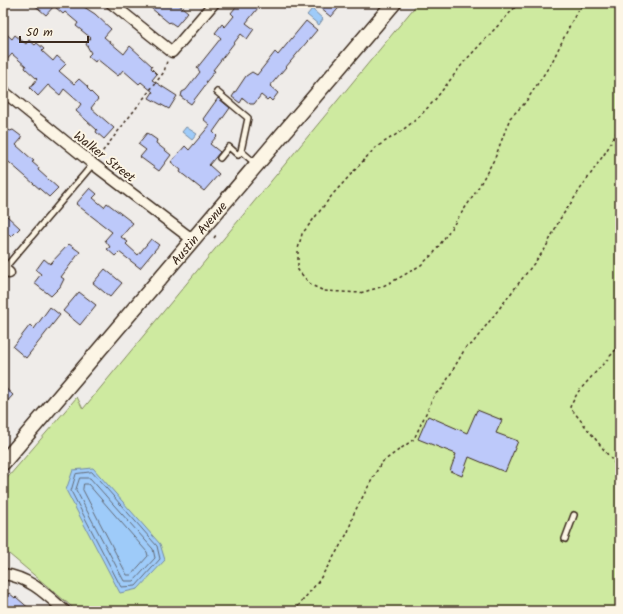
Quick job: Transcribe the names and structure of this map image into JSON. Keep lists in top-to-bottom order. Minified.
{"streets":{"main road":["Austin Avenue"],"street":["Walker Street"]},"crossings":[["Walker Street","Austin Avenue"]],"scale_bar":"50 m"}
